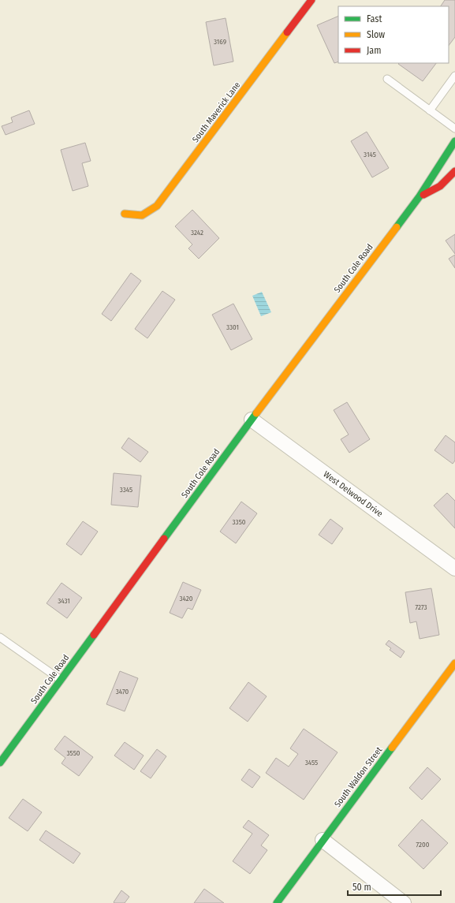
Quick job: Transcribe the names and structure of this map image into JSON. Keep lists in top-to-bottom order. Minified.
{"streets":{"main road":["South Maverick Lane","South Cole Road","South Waldon Street"],"street":["West Delwood Drive"]},"crossings":[["South Cole Road","West Delwood Drive"]],"house_numbers":["3169","3145","3242","3301","3345","3350","3420","3431","7273","3470","3550","3455","7200"],"legend":["Fast","Slow","Jam"],"scale_bar":"50 m"}
